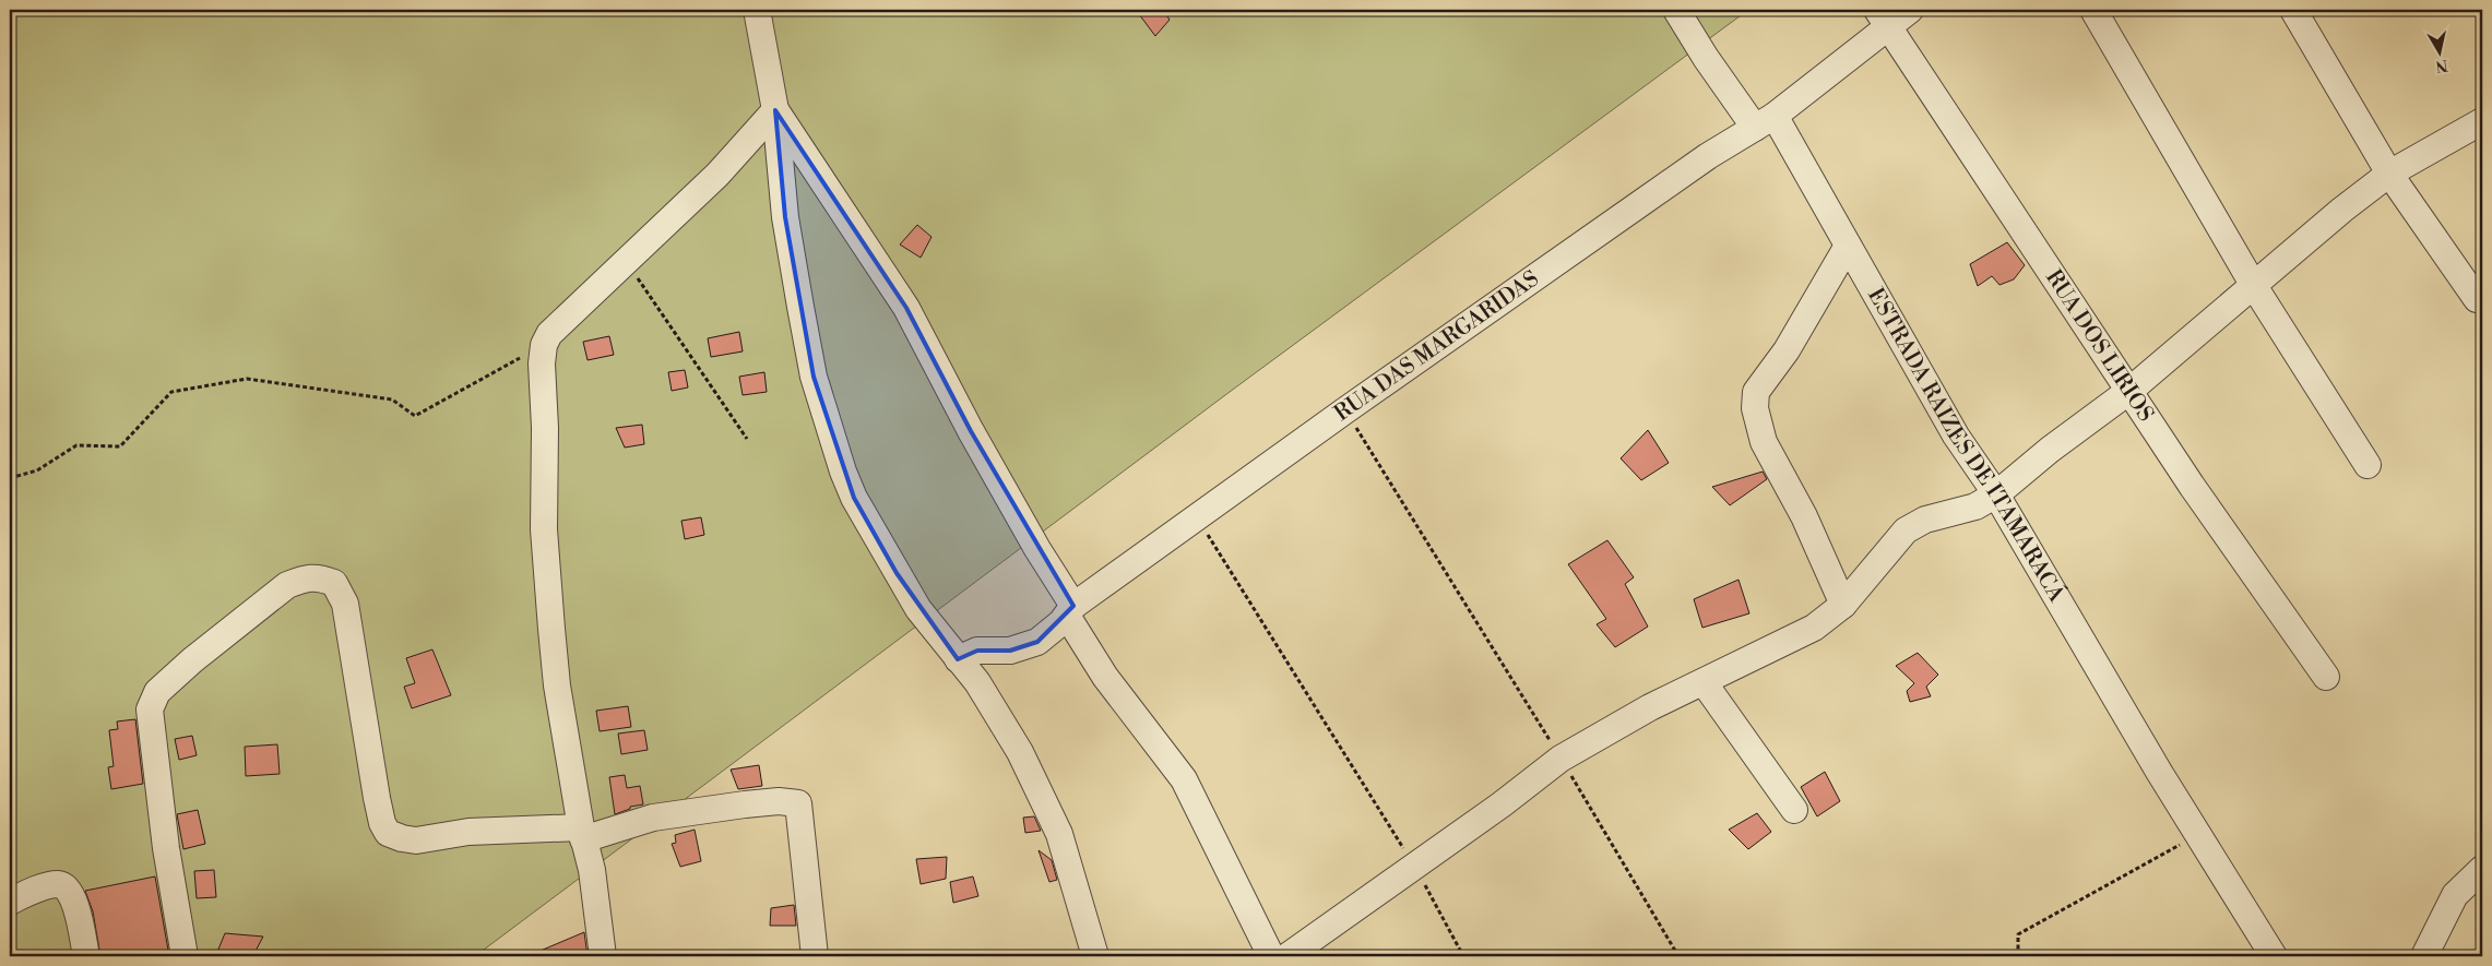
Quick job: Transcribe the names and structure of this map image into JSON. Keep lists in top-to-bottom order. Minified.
{"streets":{"street":["RUA DOS LIRIOS","RUA DAS MARGARIDAS","ESTRADA RAIZES DE ITAMARACÁ"]},"crossings":[["RUA DOS LIRIOS","RUA DAS MARGARIDAS"],["RUA DAS MARGARIDAS","ESTRADA RAIZES DE ITAMARACÁ"]],"north":"bottom"}
